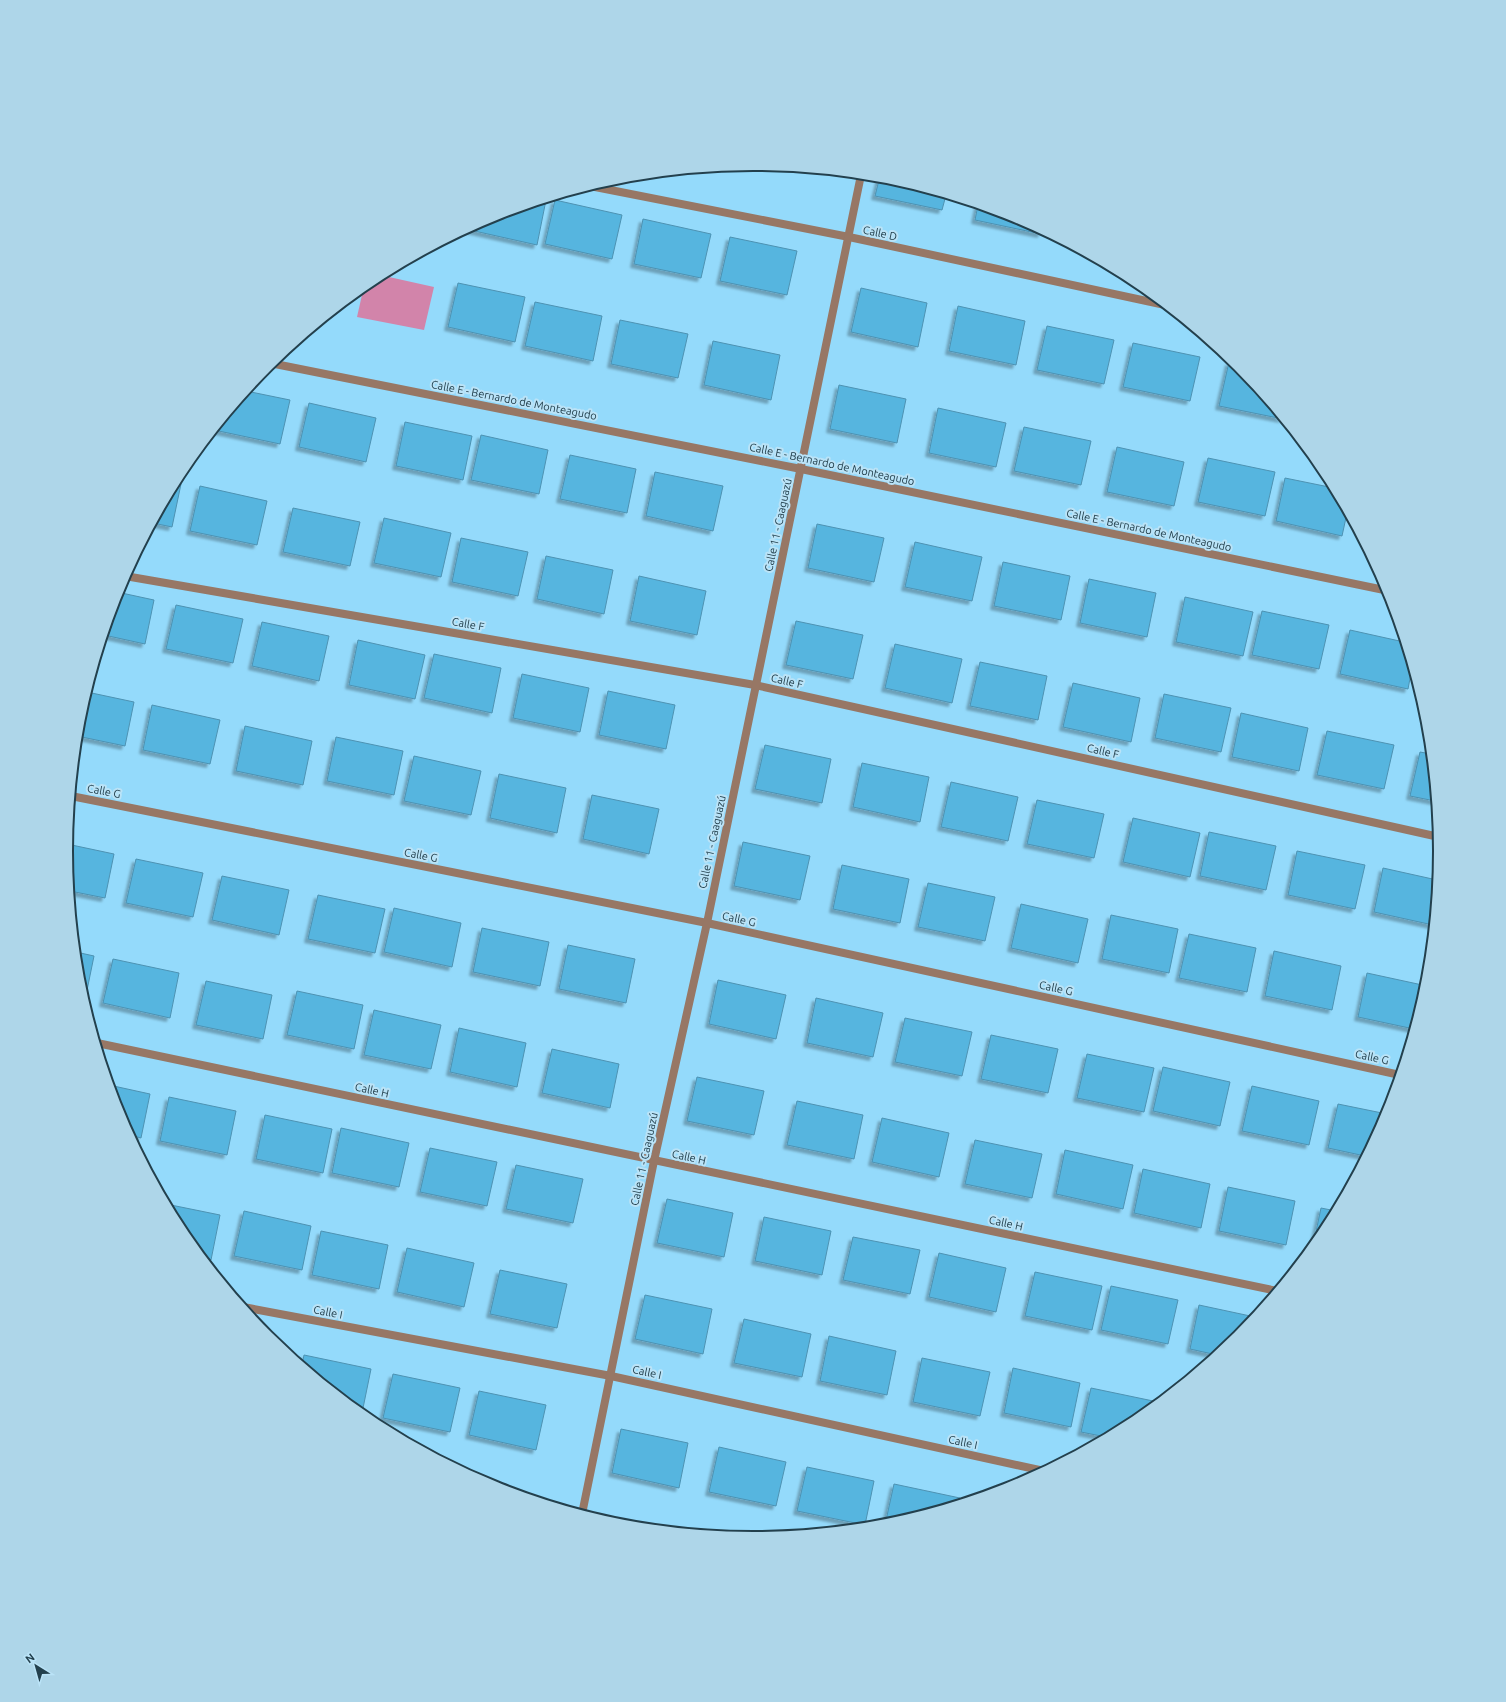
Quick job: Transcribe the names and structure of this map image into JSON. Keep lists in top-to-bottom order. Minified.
{"streets":{"street":["Calle D","Calle E - Bernardo de Monteagudo","Calle 11 - Caaguazú","Calle F","Calle G","Calle H","Calle I"]},"crossings":[["Calle D","Calle 11 - Caaguazú"],["Calle E - Bernardo de Monteagudo","Calle 11 - Caaguazú"],["Calle 11 - Caaguazú","Calle F"],["Calle 11 - Caaguazú","Calle G"],["Calle 11 - Caaguazú","Calle H"],["Calle 11 - Caaguazú","Calle I"]],"north":"top left"}
